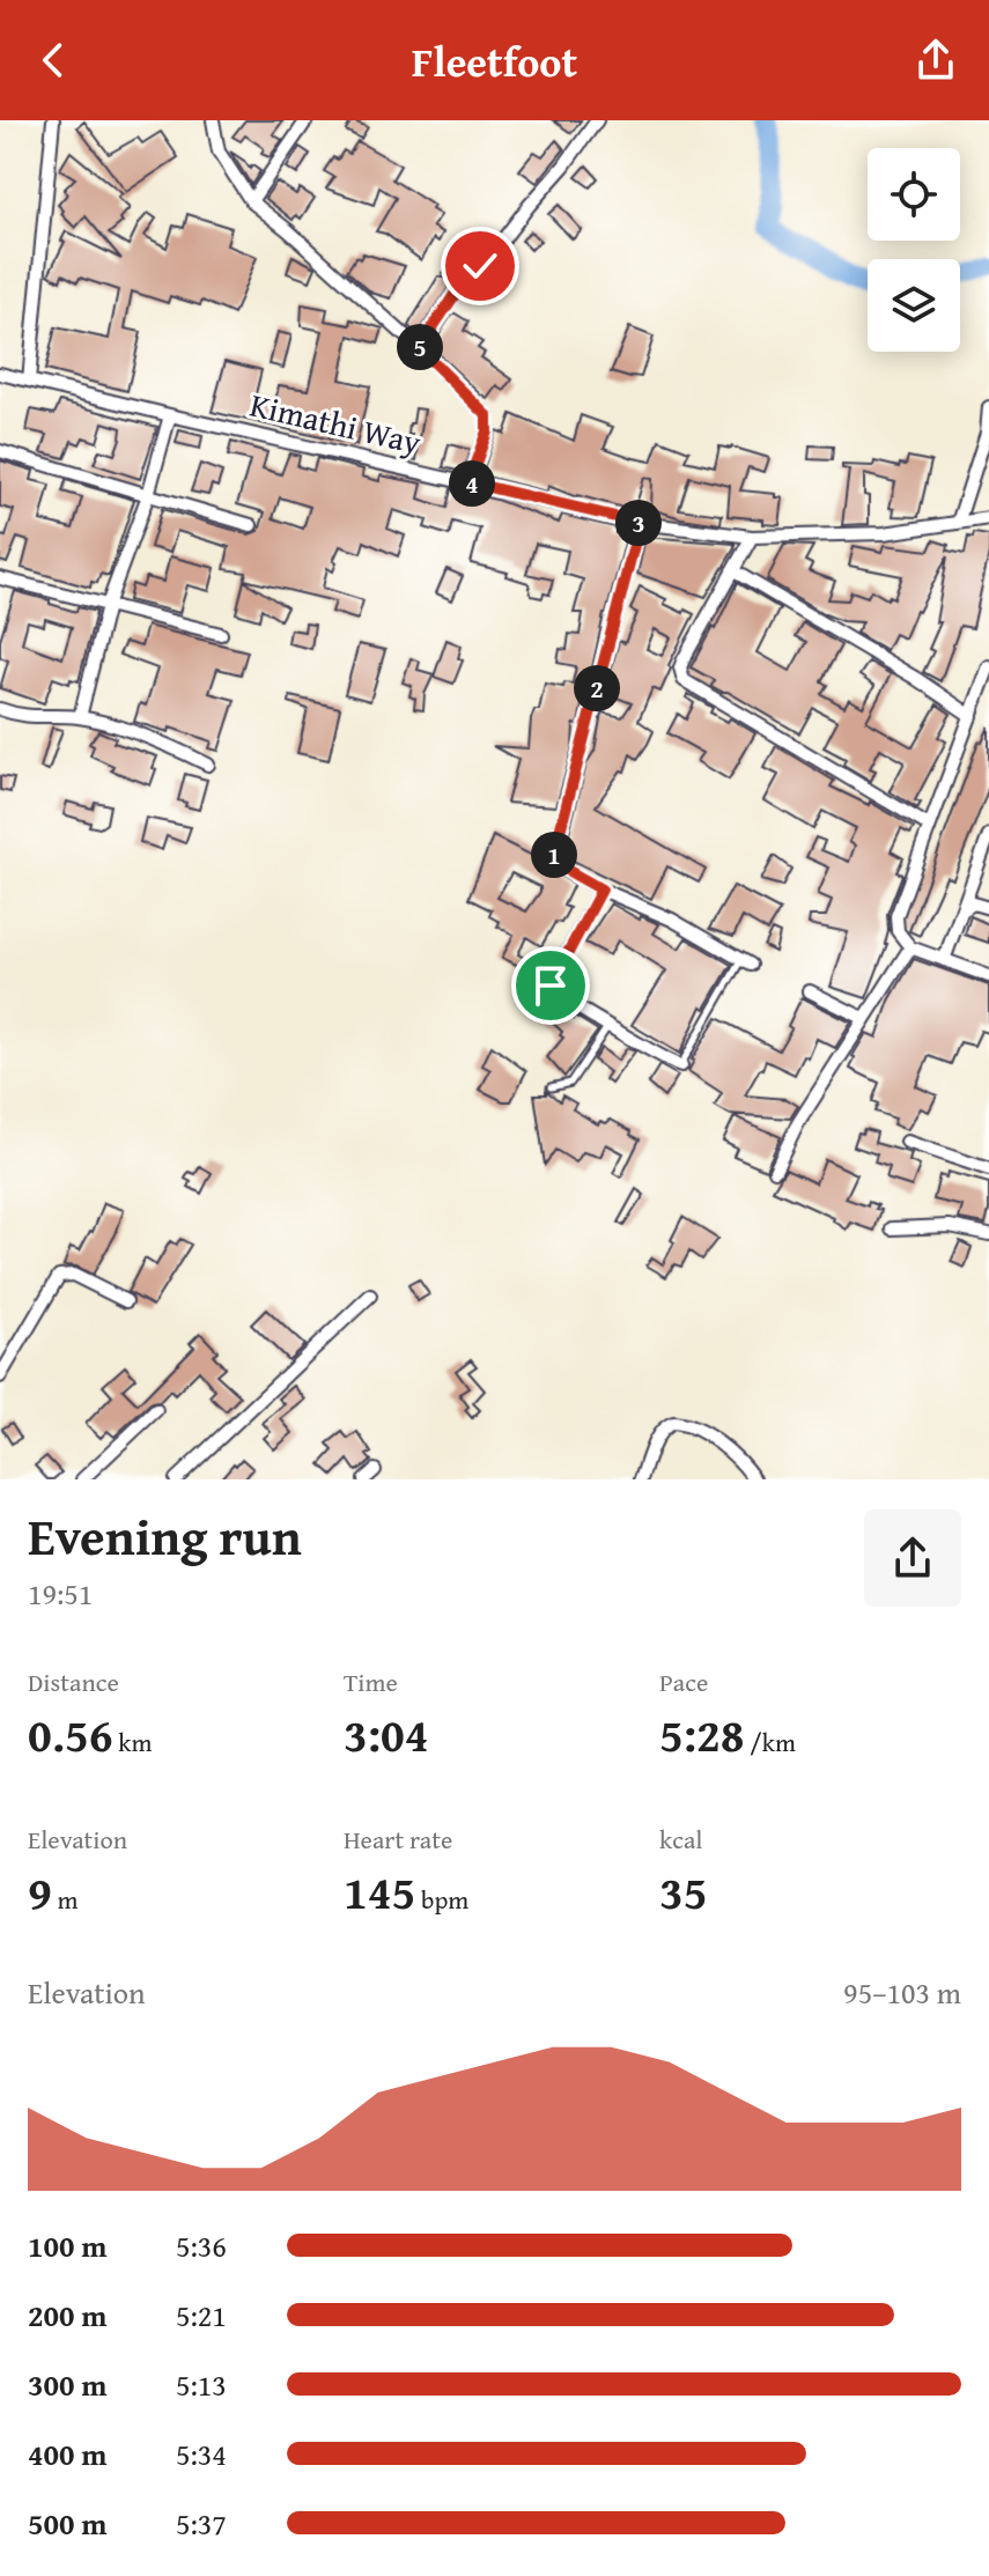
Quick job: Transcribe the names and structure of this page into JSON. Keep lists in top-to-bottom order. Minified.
{"streets":{"street":["Kimathi Way"]},"page":{"header":"Fleetfoot","pins":["5","4","3","2","1"],"heading":["Evening run","19:51"],"stats":[["Distance","0.56 km"],["Time","3:04"],["Pace","5:28 /km"],["Elevation","9 m"],["Heart rate","145 bpm"],["kcal","35"]],"chart":["Elevation","95–103 m"],"list":[{"name":"100 m","note":"5:36"},{"name":"200 m","note":"5:21"},{"name":"300 m","note":"5:13"},{"name":"400 m","note":"5:34"},{"name":"500 m","note":"5:37"}]}}
